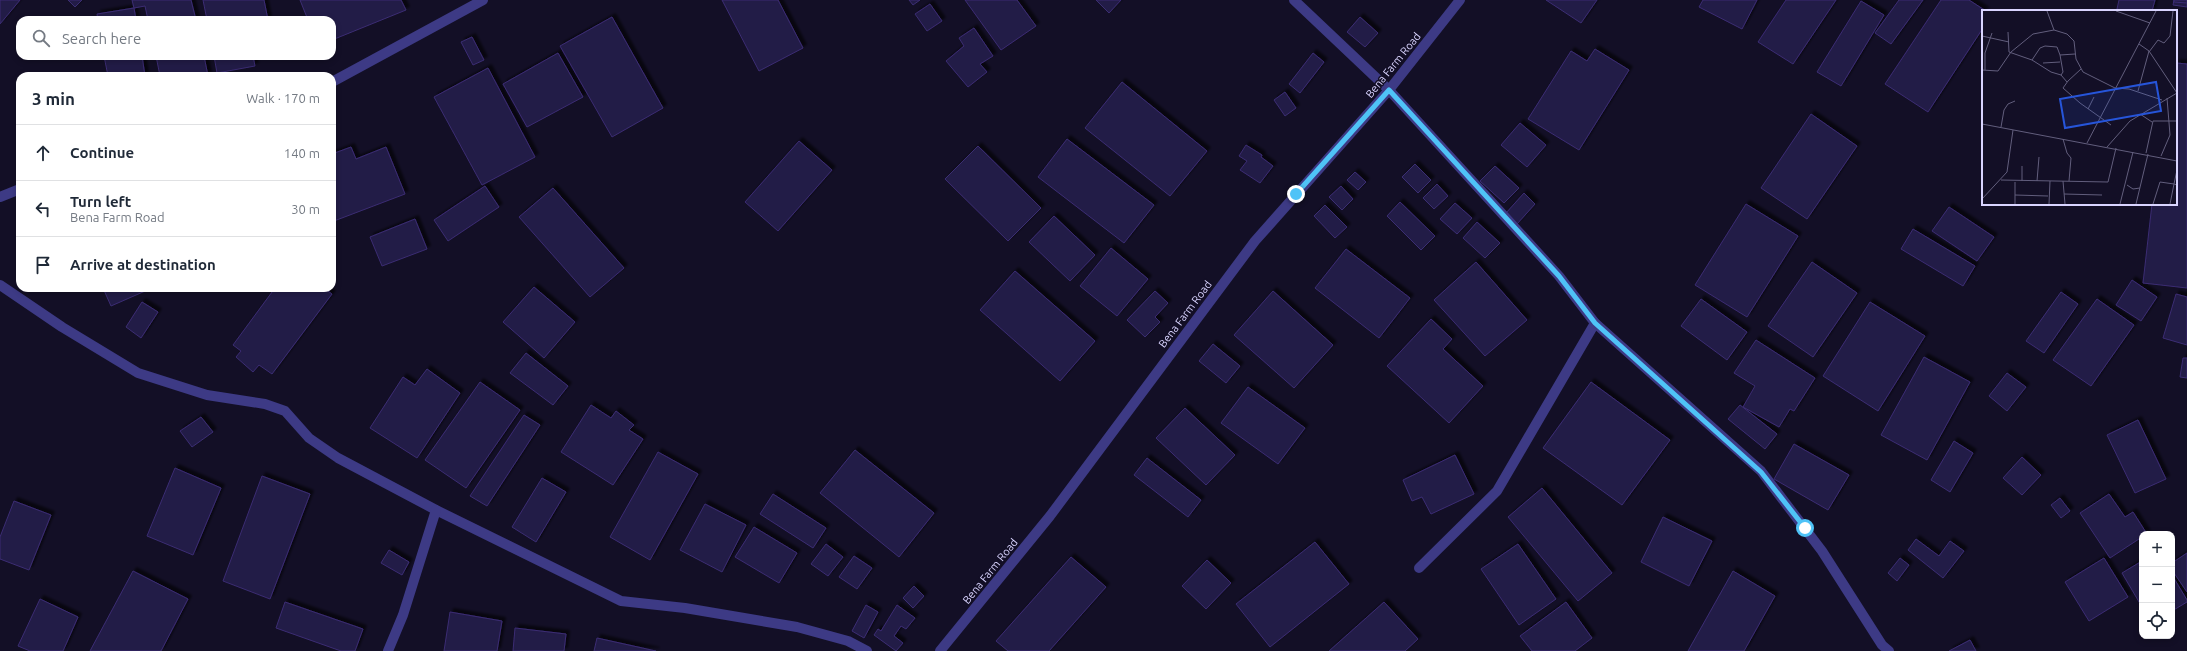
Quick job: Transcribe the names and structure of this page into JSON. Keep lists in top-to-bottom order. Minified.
{"streets":{"street":["Bena Farm Road"]},"page":{"search":"Search here","heading":["3 min","Walk · 170 m"],"list":[["Continue","140 m"],["Turn left","Bena Farm Road","30 m"],"Arrive at destination"],"map_buttons":["+","−"]}}
